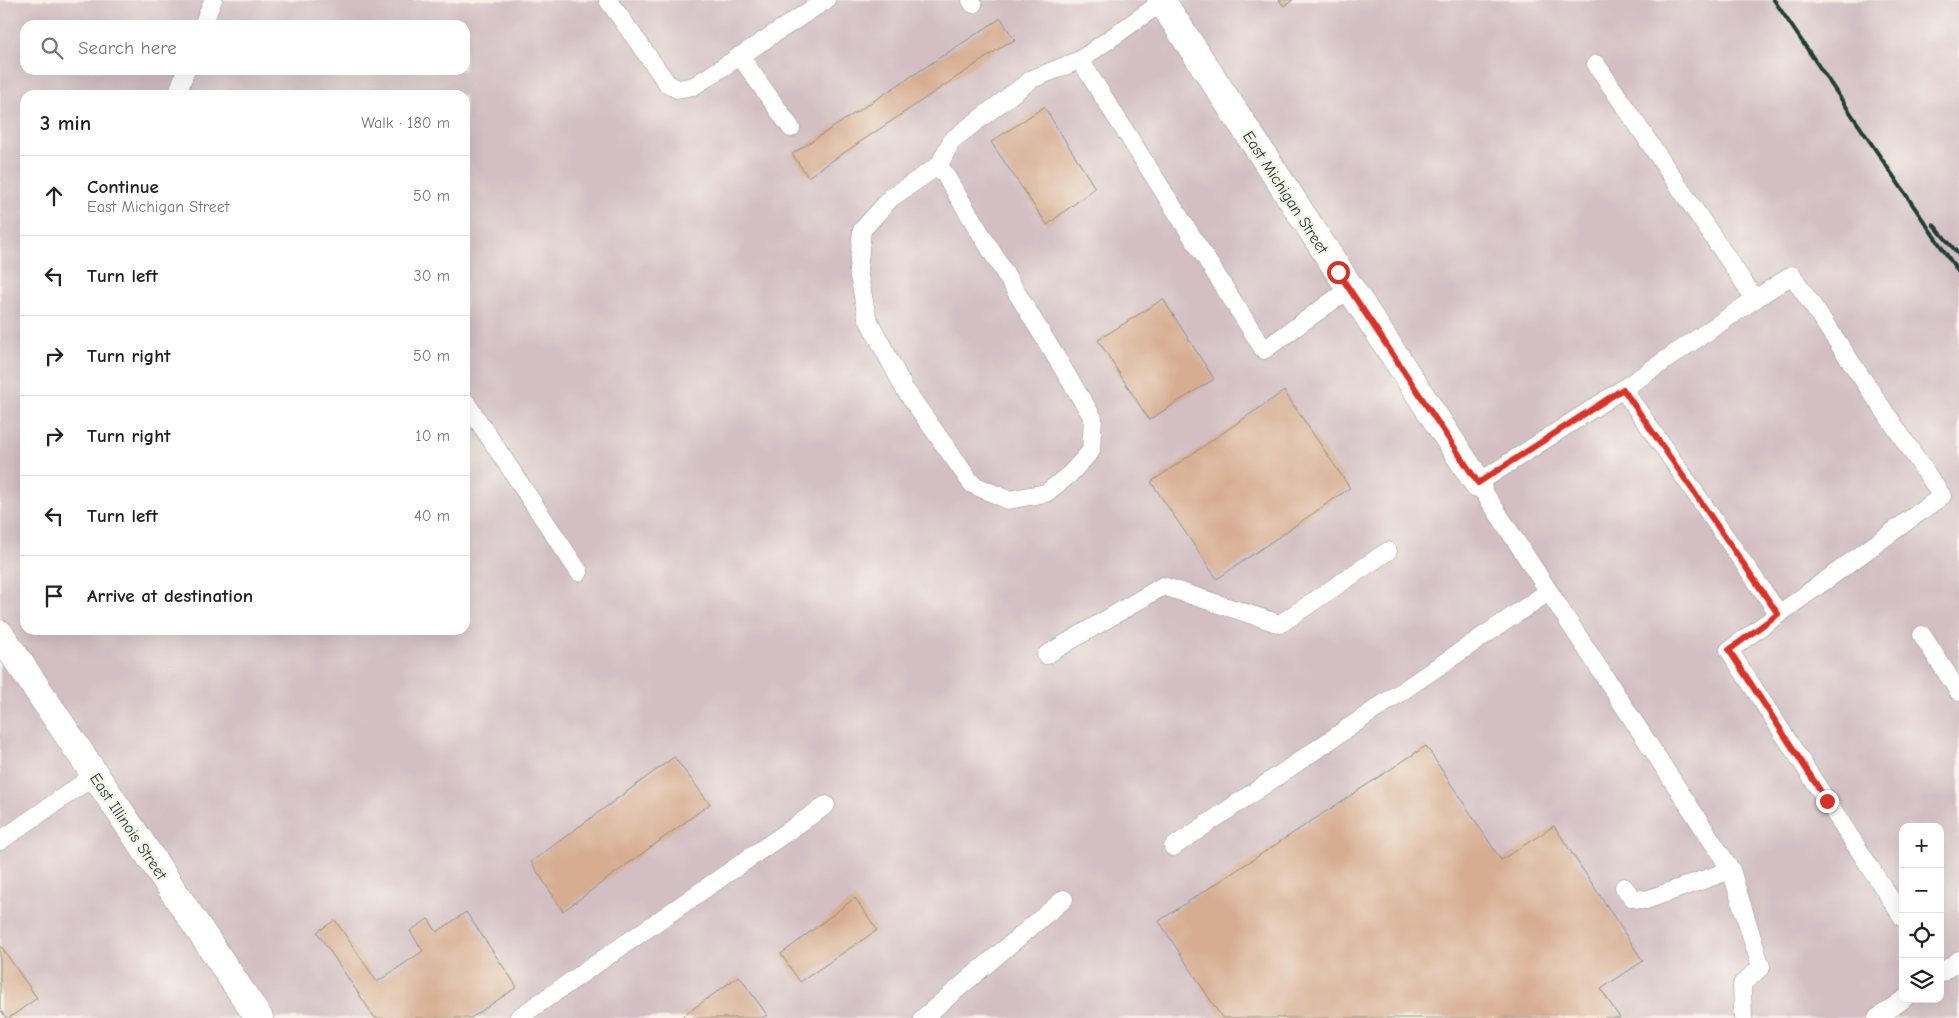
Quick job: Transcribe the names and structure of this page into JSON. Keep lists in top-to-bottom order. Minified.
{"streets":{"street":["East Michigan Street","East Illinois Street"]},"page":{"search":"Search here","heading":["3 min","Walk · 180 m"],"list":[["Continue","East Michigan Street","50 m"],["Turn left","30 m"],["Turn right","50 m"],["Turn right","10 m"],["Turn left","40 m"],"Arrive at destination"],"map_buttons":["+","−"]}}
